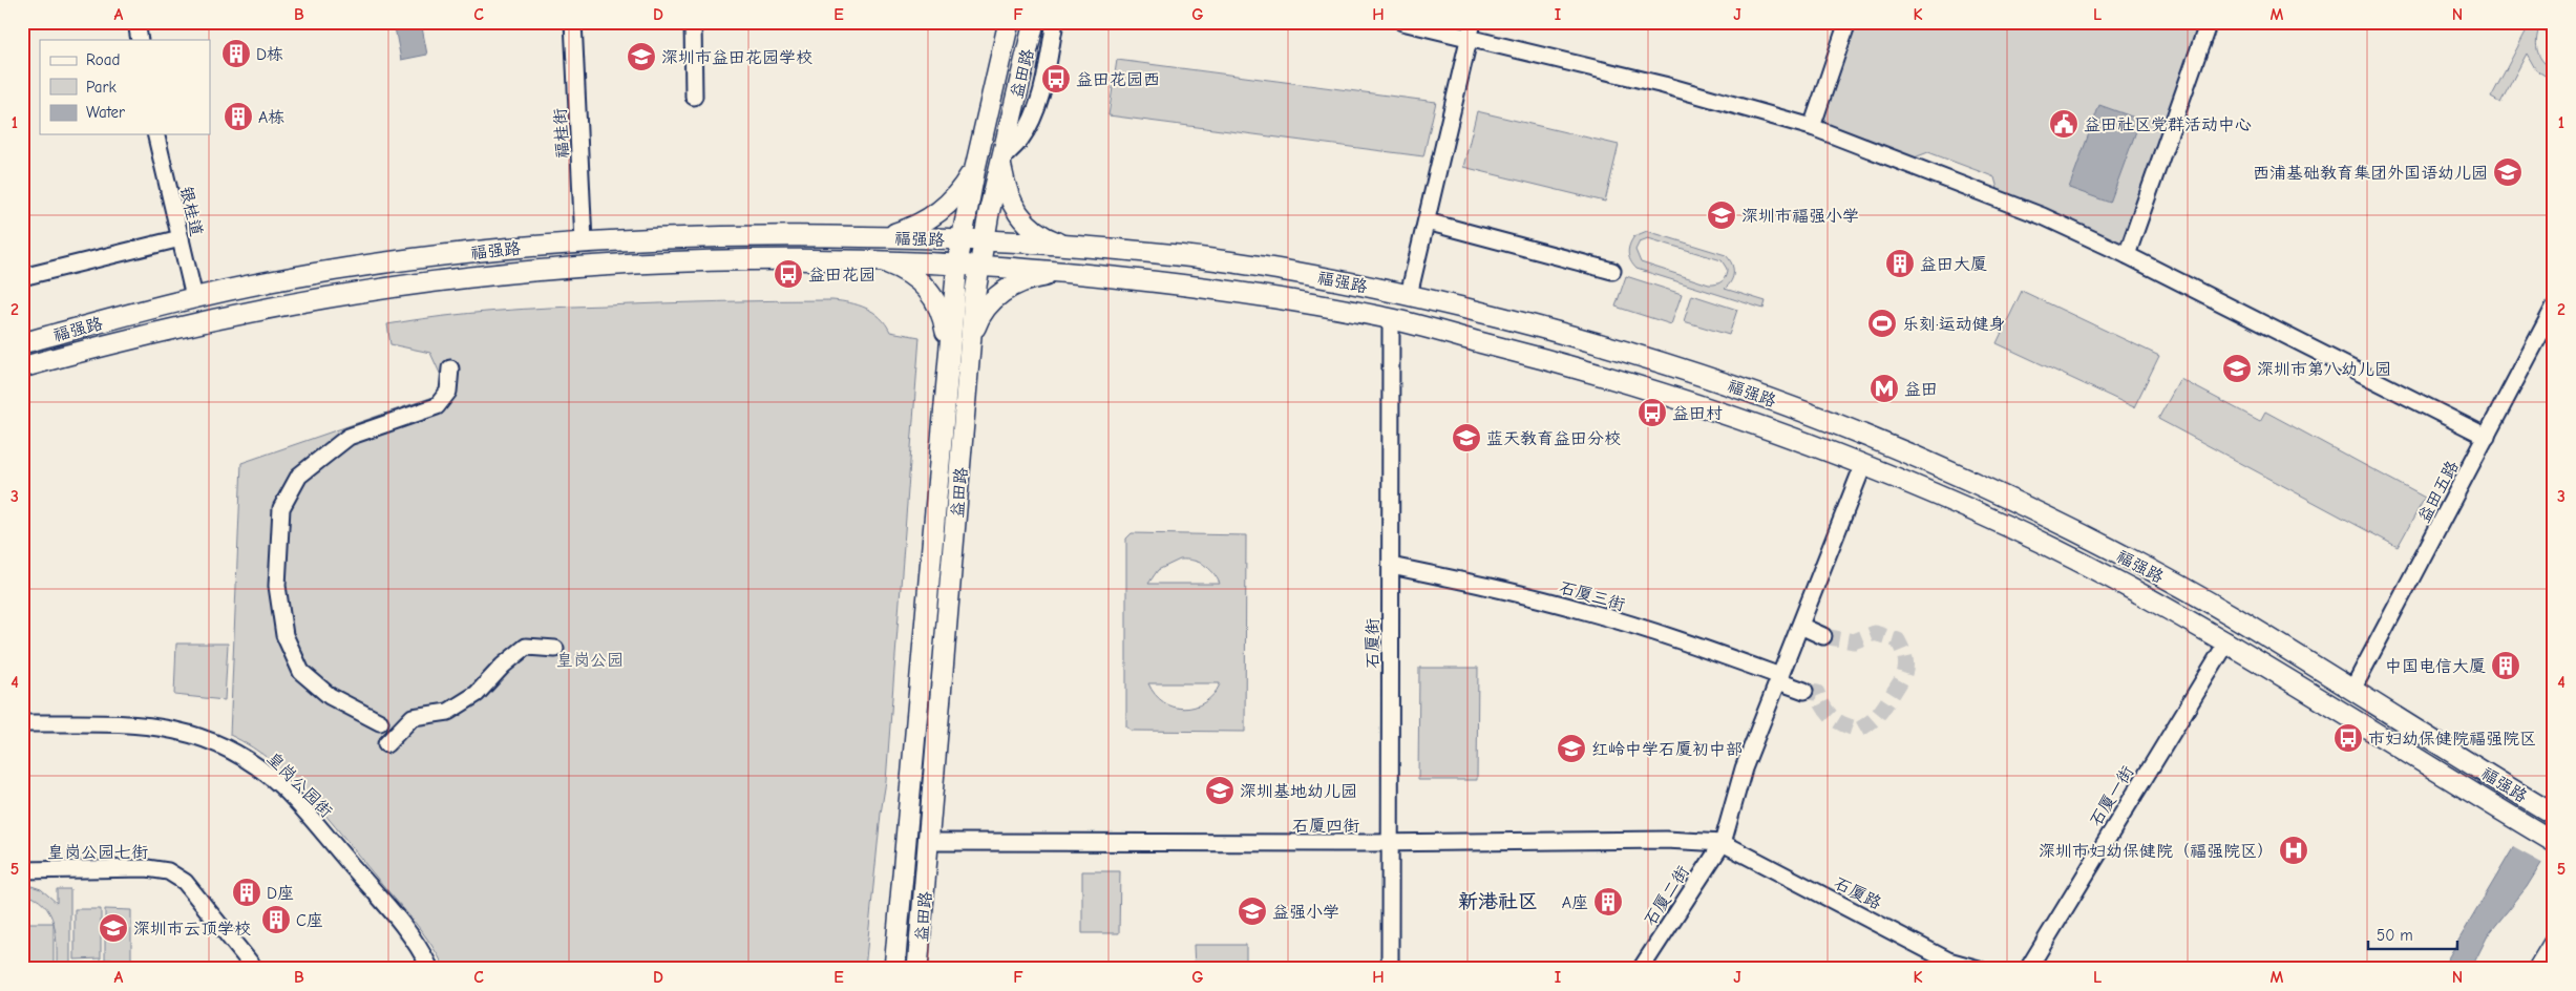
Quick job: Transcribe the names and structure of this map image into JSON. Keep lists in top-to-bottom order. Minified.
{"streets":{"main road":["益田路","福强路"],"street":["福桂街","银桂道","益田五路","石厦三街","石厦街","皇岗公园街","石厦一街","石厦四街","皇岗公园七街","石厦路","石厦二街"]},"crossings":[["益田路","福强路"],["益田路","石厦四街"],["福桂街","福强路"],["银桂道","福强路"],["福强路","益田五路"],["福强路","石厦街"],["福强路","石厦一街"],["福强路","石厦二街"],["石厦三街","石厦街"],["石厦三街","石厦二街"],["石厦街","石厦四街"],["石厦四街","石厦路"],["石厦四街","石厦二街"],["石厦路","石厦二街"]],"districts":["新港社区"],"parks":["皇岗公园"],"places":{"building":["D栋","A栋","益田大厦","中国电信大厦","D座","A座","C座"],"school or university":["深圳市益田花园学校","西浦基础教育集团外国语幼儿园","深圳市福强小学","深圳市第八幼儿园","蓝天教育益田分校","红岭中学石厦初中部","深圳基地幼儿园","益强小学","深圳市云顶学校"],"bus stop":["益田花园西","益田花园","益田村","市妇幼保健院福强院区"],"public building":["益田社区党群活动中心"],"sports":["乐刻·运动健身"],"metro station":["益田"],"hospital":["深圳市妇幼保健院（福强院区）"]},"legend":["Road","Park","Water"],"scale_bar":"50 m","grid":{"columns":["A","B","C","D","E","F","G","H","I","J","K","L","M","N"],"rows":["1","2","3","4","5"]}}
